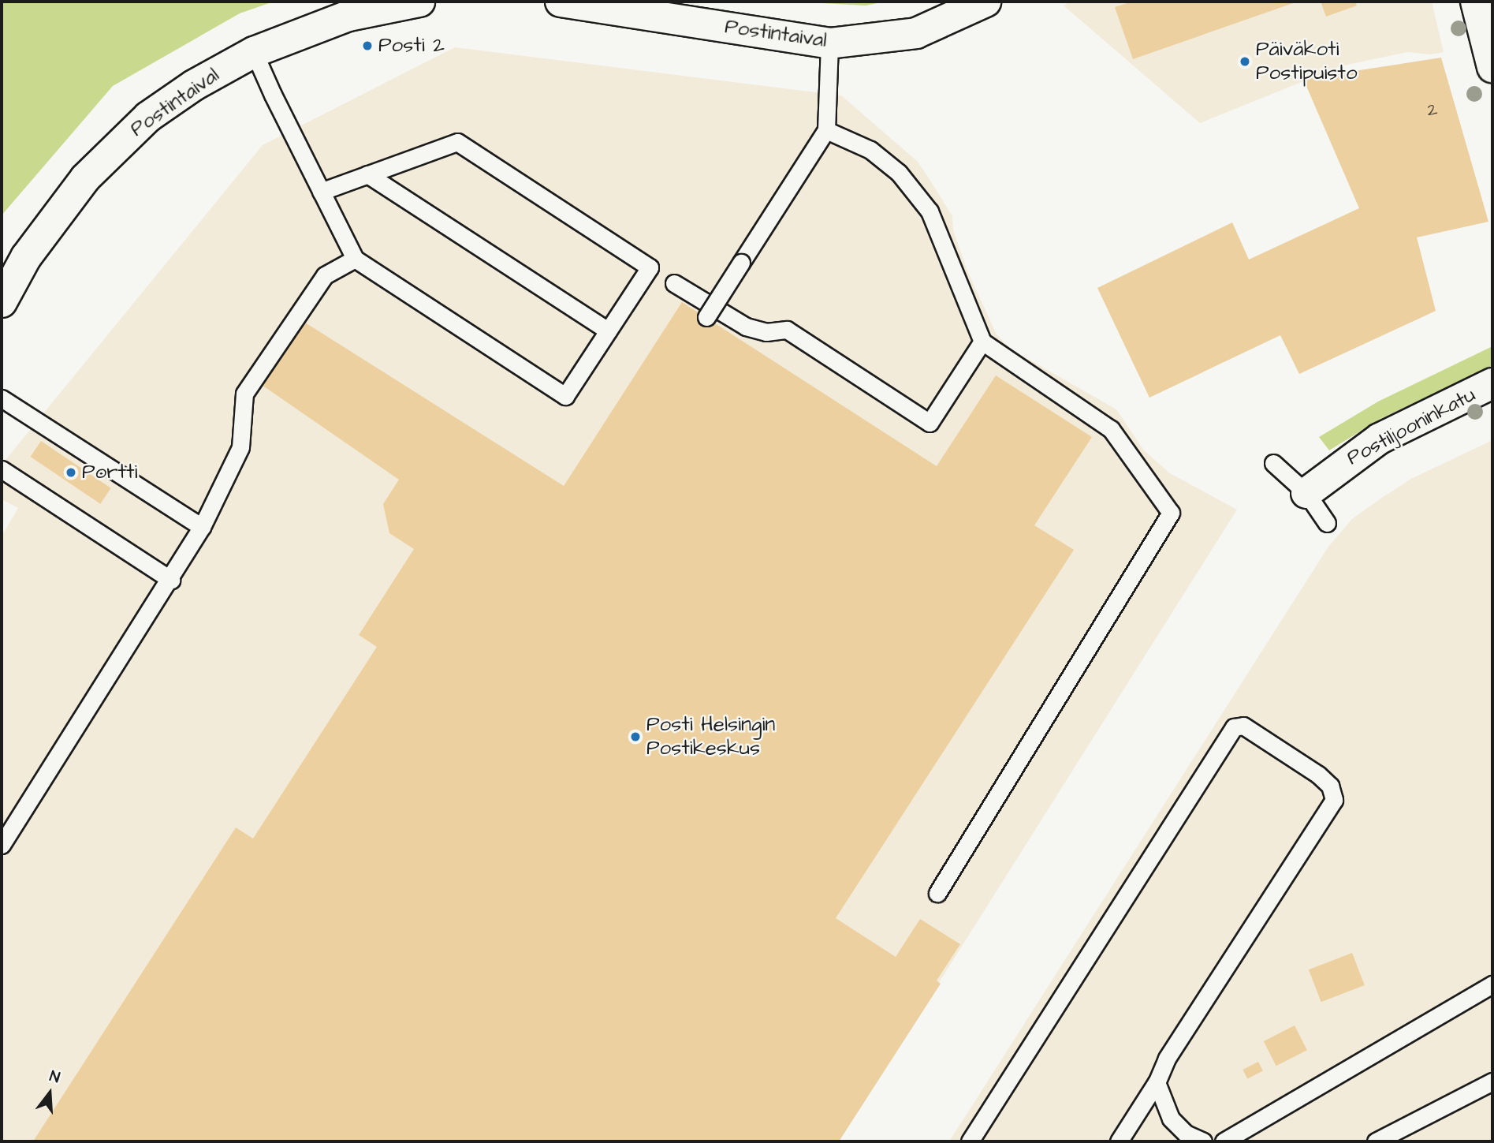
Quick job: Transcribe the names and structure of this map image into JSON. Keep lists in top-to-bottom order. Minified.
{"streets":{"street":["Postintaival","Postiljooninkatu"]},"places":["Posti 2","Päiväkoti Postipuisto","Portti","Posti Helsingin Postikeskus"],"house_numbers":["2"],"north":"top"}
